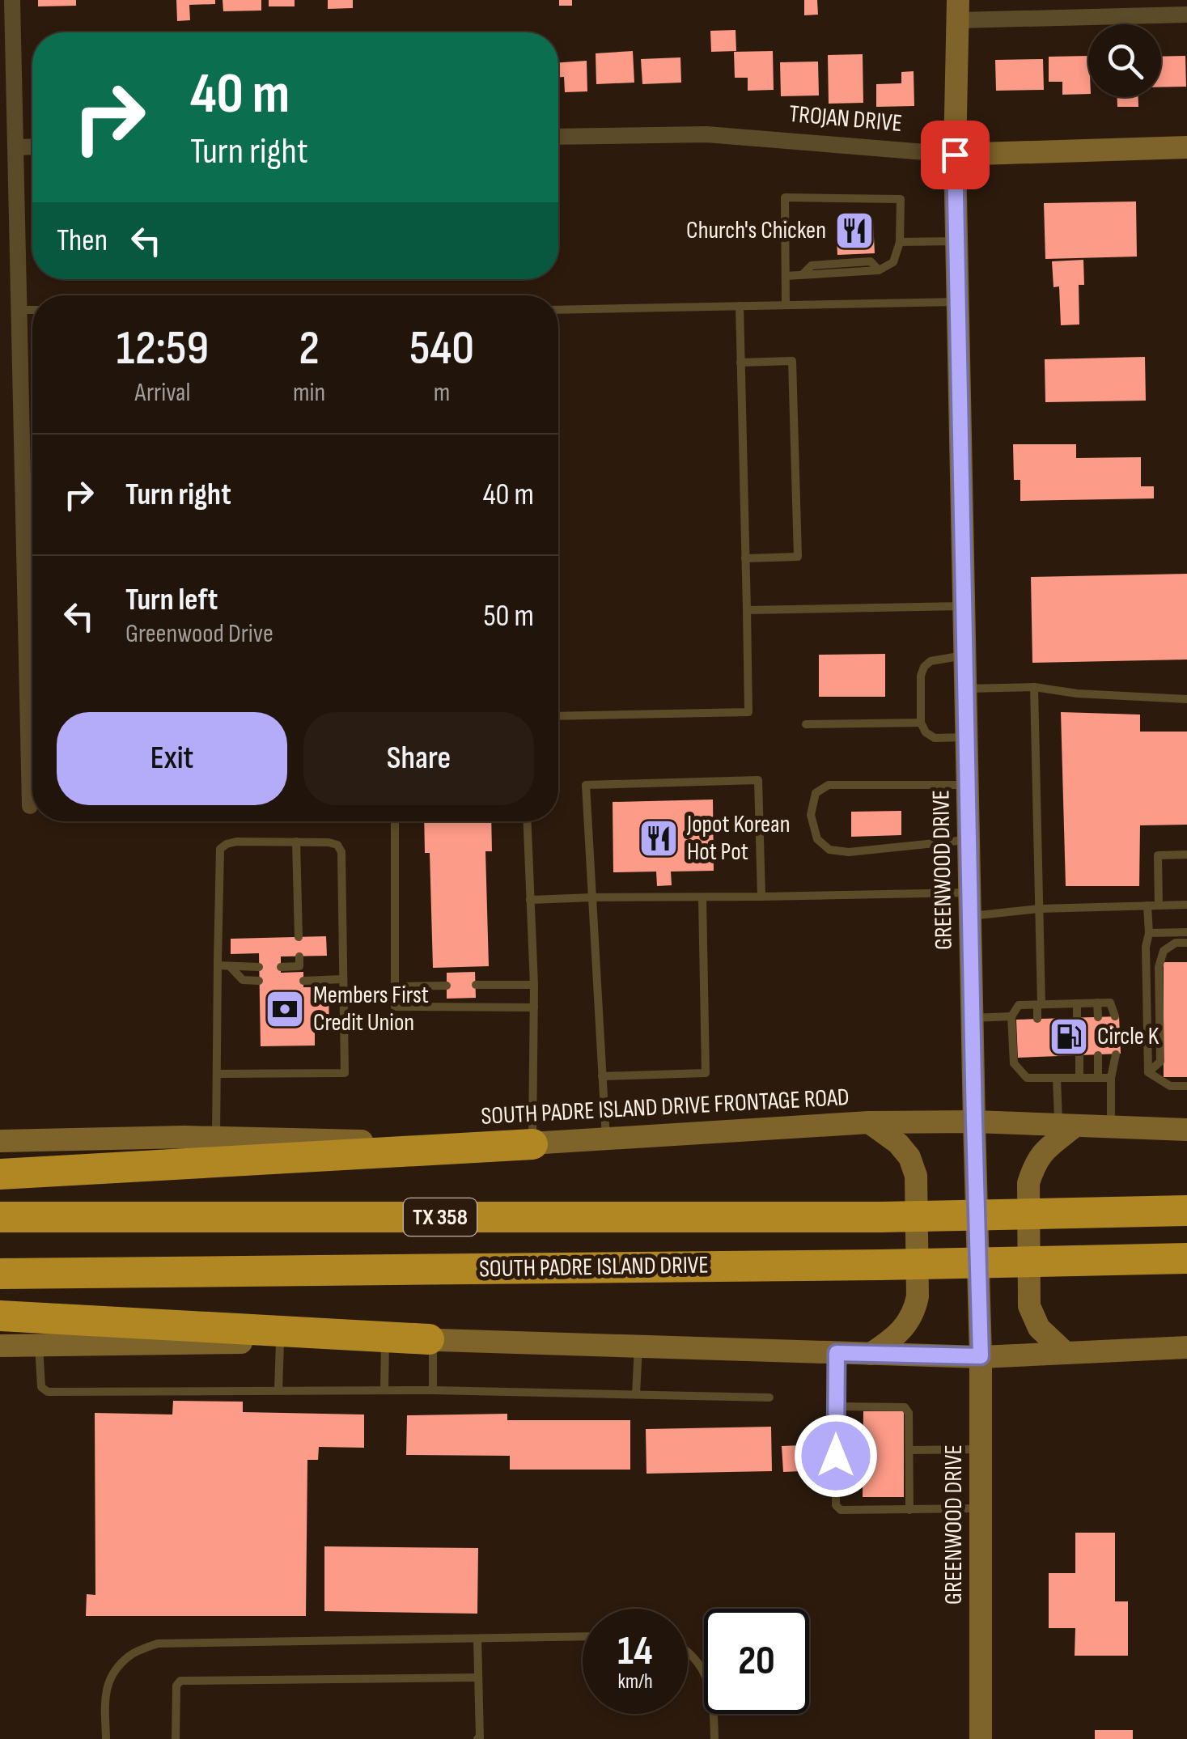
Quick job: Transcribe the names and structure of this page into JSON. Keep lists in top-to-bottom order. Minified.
{"streets":{"highway":["TX 358","SOUTH PADRE ISLAND DRIVE"],"main road":["TROJAN DRIVE","GREENWOOD DRIVE","SOUTH PADRE ISLAND DRIVE FRONTAGE ROAD"]},"crossings":[["TROJAN DRIVE","GREENWOOD DRIVE"],["GREENWOOD DRIVE","SOUTH PADRE ISLAND DRIVE FRONTAGE ROAD"]],"places":{"restaurant":["Church's Chicken","Jopot Korean Hot Pot"],"bank":["Members First Credit Union"],"fuel station":["Circle K"]},"page":{"turn":["40 m","Turn right"],"then":"Then","eta":["12:59","Arrival","2","min","540","m"],"list":[{"name":"Turn right","value":"40 m"},{"name":"Turn left","note":"Greenwood Drive","value":"50 m"}],"buttons":["Exit","Share"],"speed":"14 km/h","limit":"20"}}
